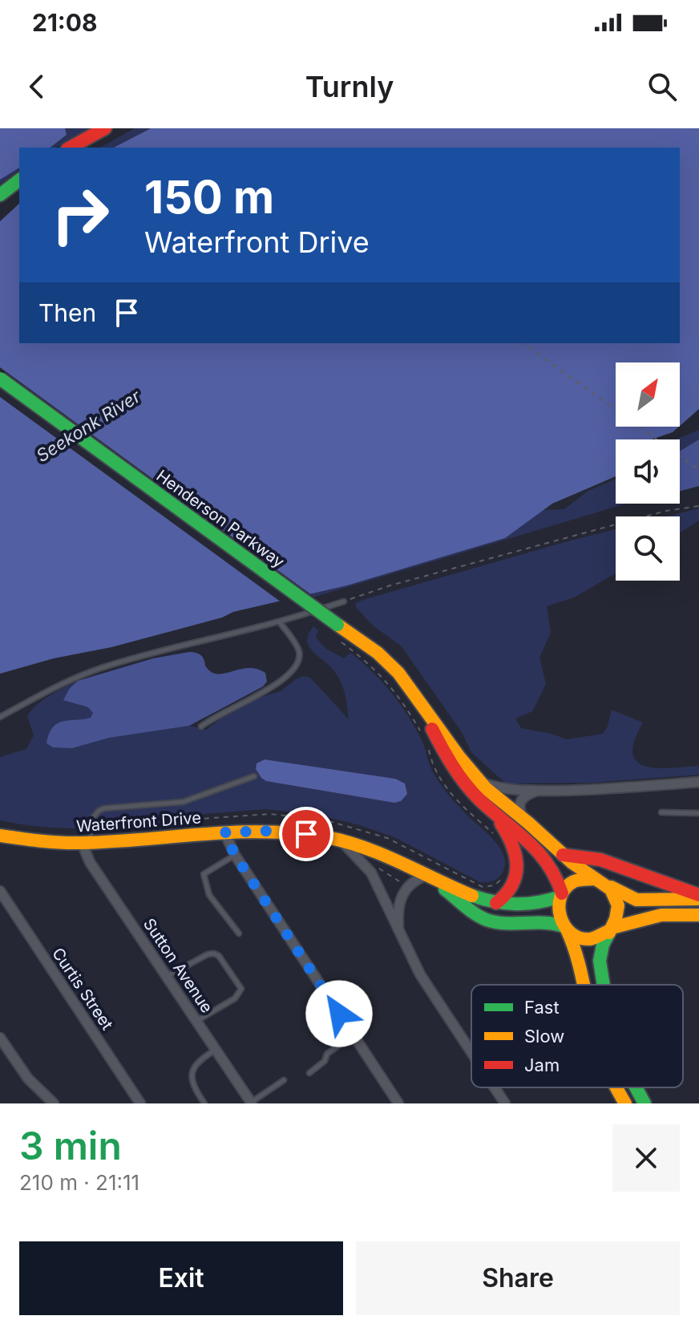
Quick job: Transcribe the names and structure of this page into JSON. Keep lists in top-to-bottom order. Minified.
{"streets":{"main road":["Henderson Parkway","Waterfront Drive"],"street":["Sutton Avenue","Curtis Street"]},"crossings":[["Henderson Parkway","Waterfront Drive"],["Waterfront Drive","Sutton Avenue"]],"water":["Seekonk River"],"legend":["Fast","Slow","Jam"],"north":"top right","page":{"status":"21:08","header":"Turnly","turn":["150 m","Waterfront Drive"],"then":"Then","heading":["3 min","210 m · 21:11"],"buttons":["Exit","Share"]}}
